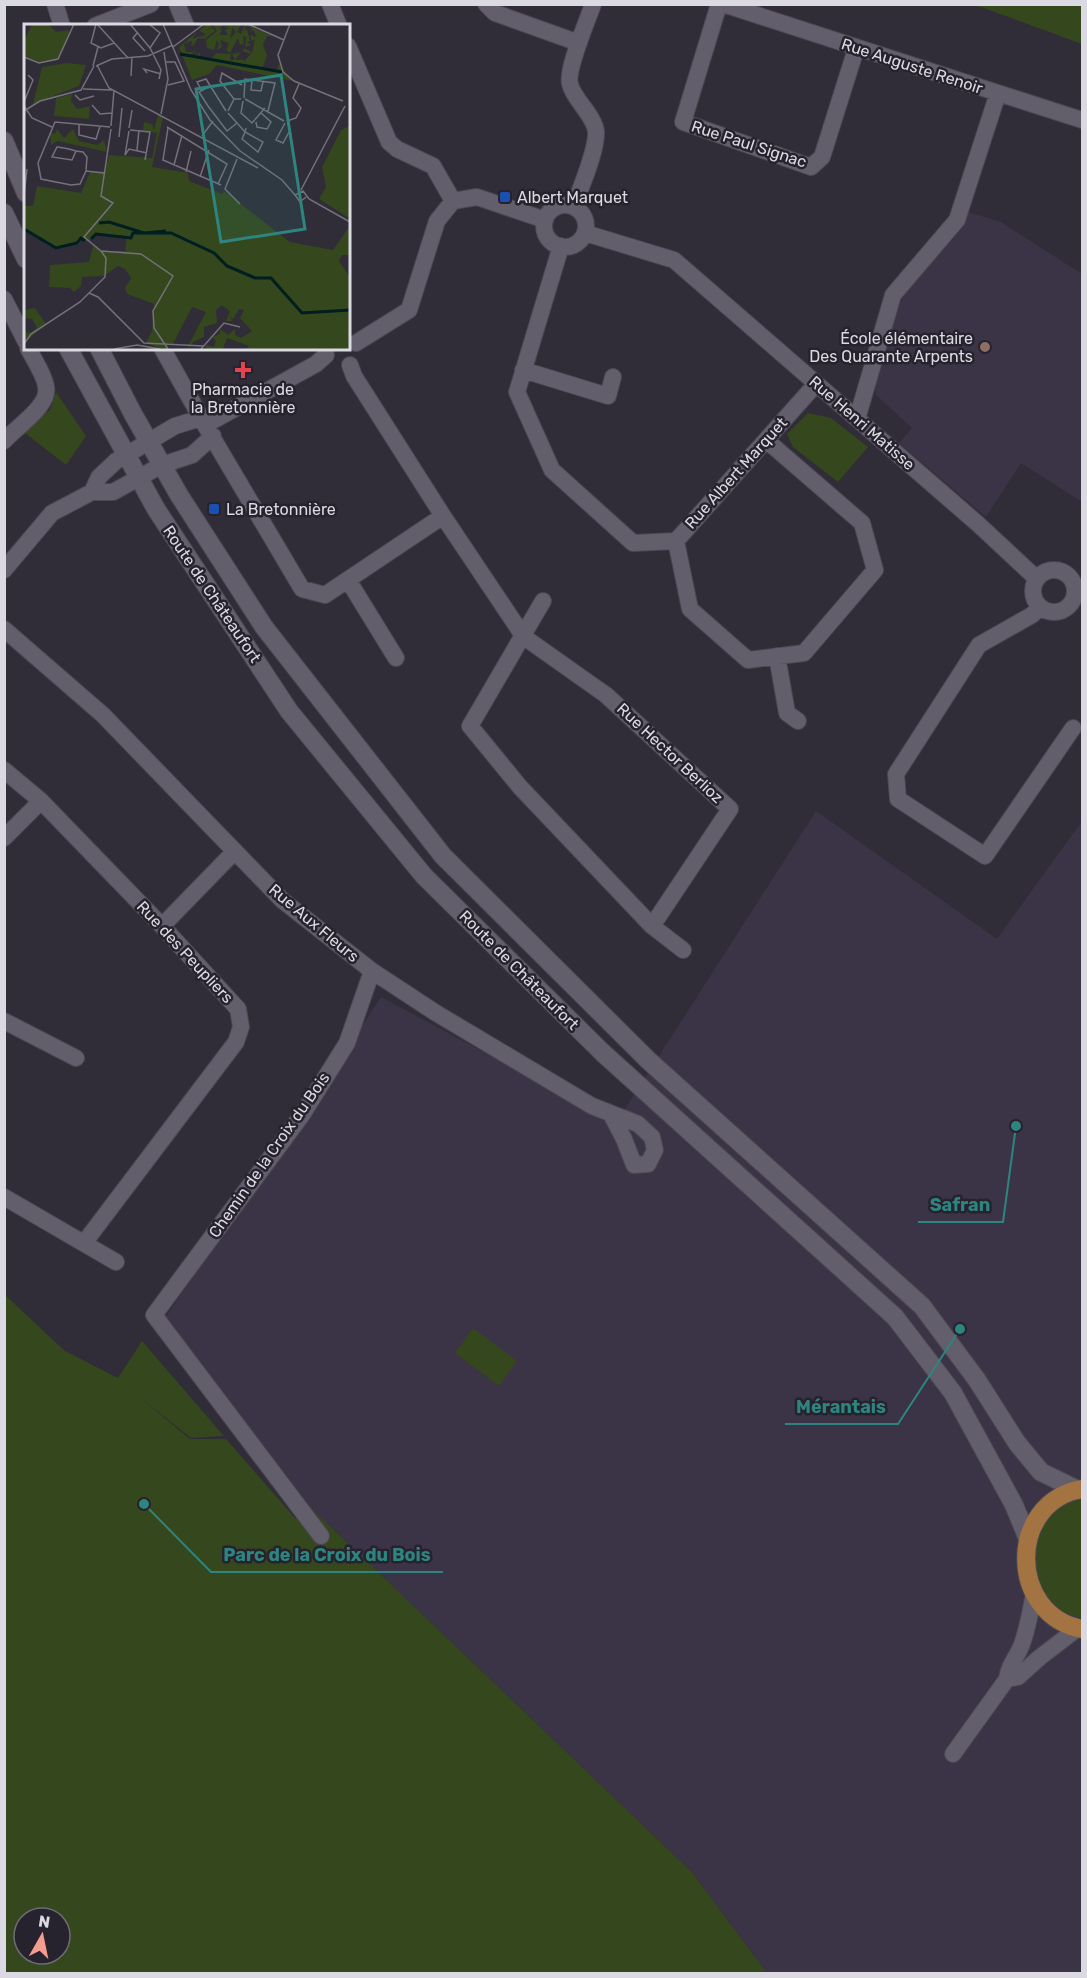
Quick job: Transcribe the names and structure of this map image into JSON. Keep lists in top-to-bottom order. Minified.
{"streets":{"main road":["Route de Châteaufort"],"street":["Rue Auguste Renoir","Rue Paul Signac","Rue Henri Matisse","Rue Albert Marquet","Rue Hector Berlioz","Rue Aux Fleurs","Rue des Peupliers","Chemin de la Croix du Bois"]},"crossings":[["Rue Auguste Renoir","Rue Paul Signac"],["Rue Auguste Renoir","Rue Henri Matisse"],["Rue Henri Matisse","Rue Albert Marquet"],["Rue Aux Fleurs","Chemin de la Croix du Bois"]],"places":{"transit":["Albert Marquet","La Bretonnière"],"other":["École élémentaire Des Quarante Arpents","Safran","Mérantais","Parc de la Croix du Bois"],"health":["Pharmacie de la Bretonnière"]},"north":"top"}
